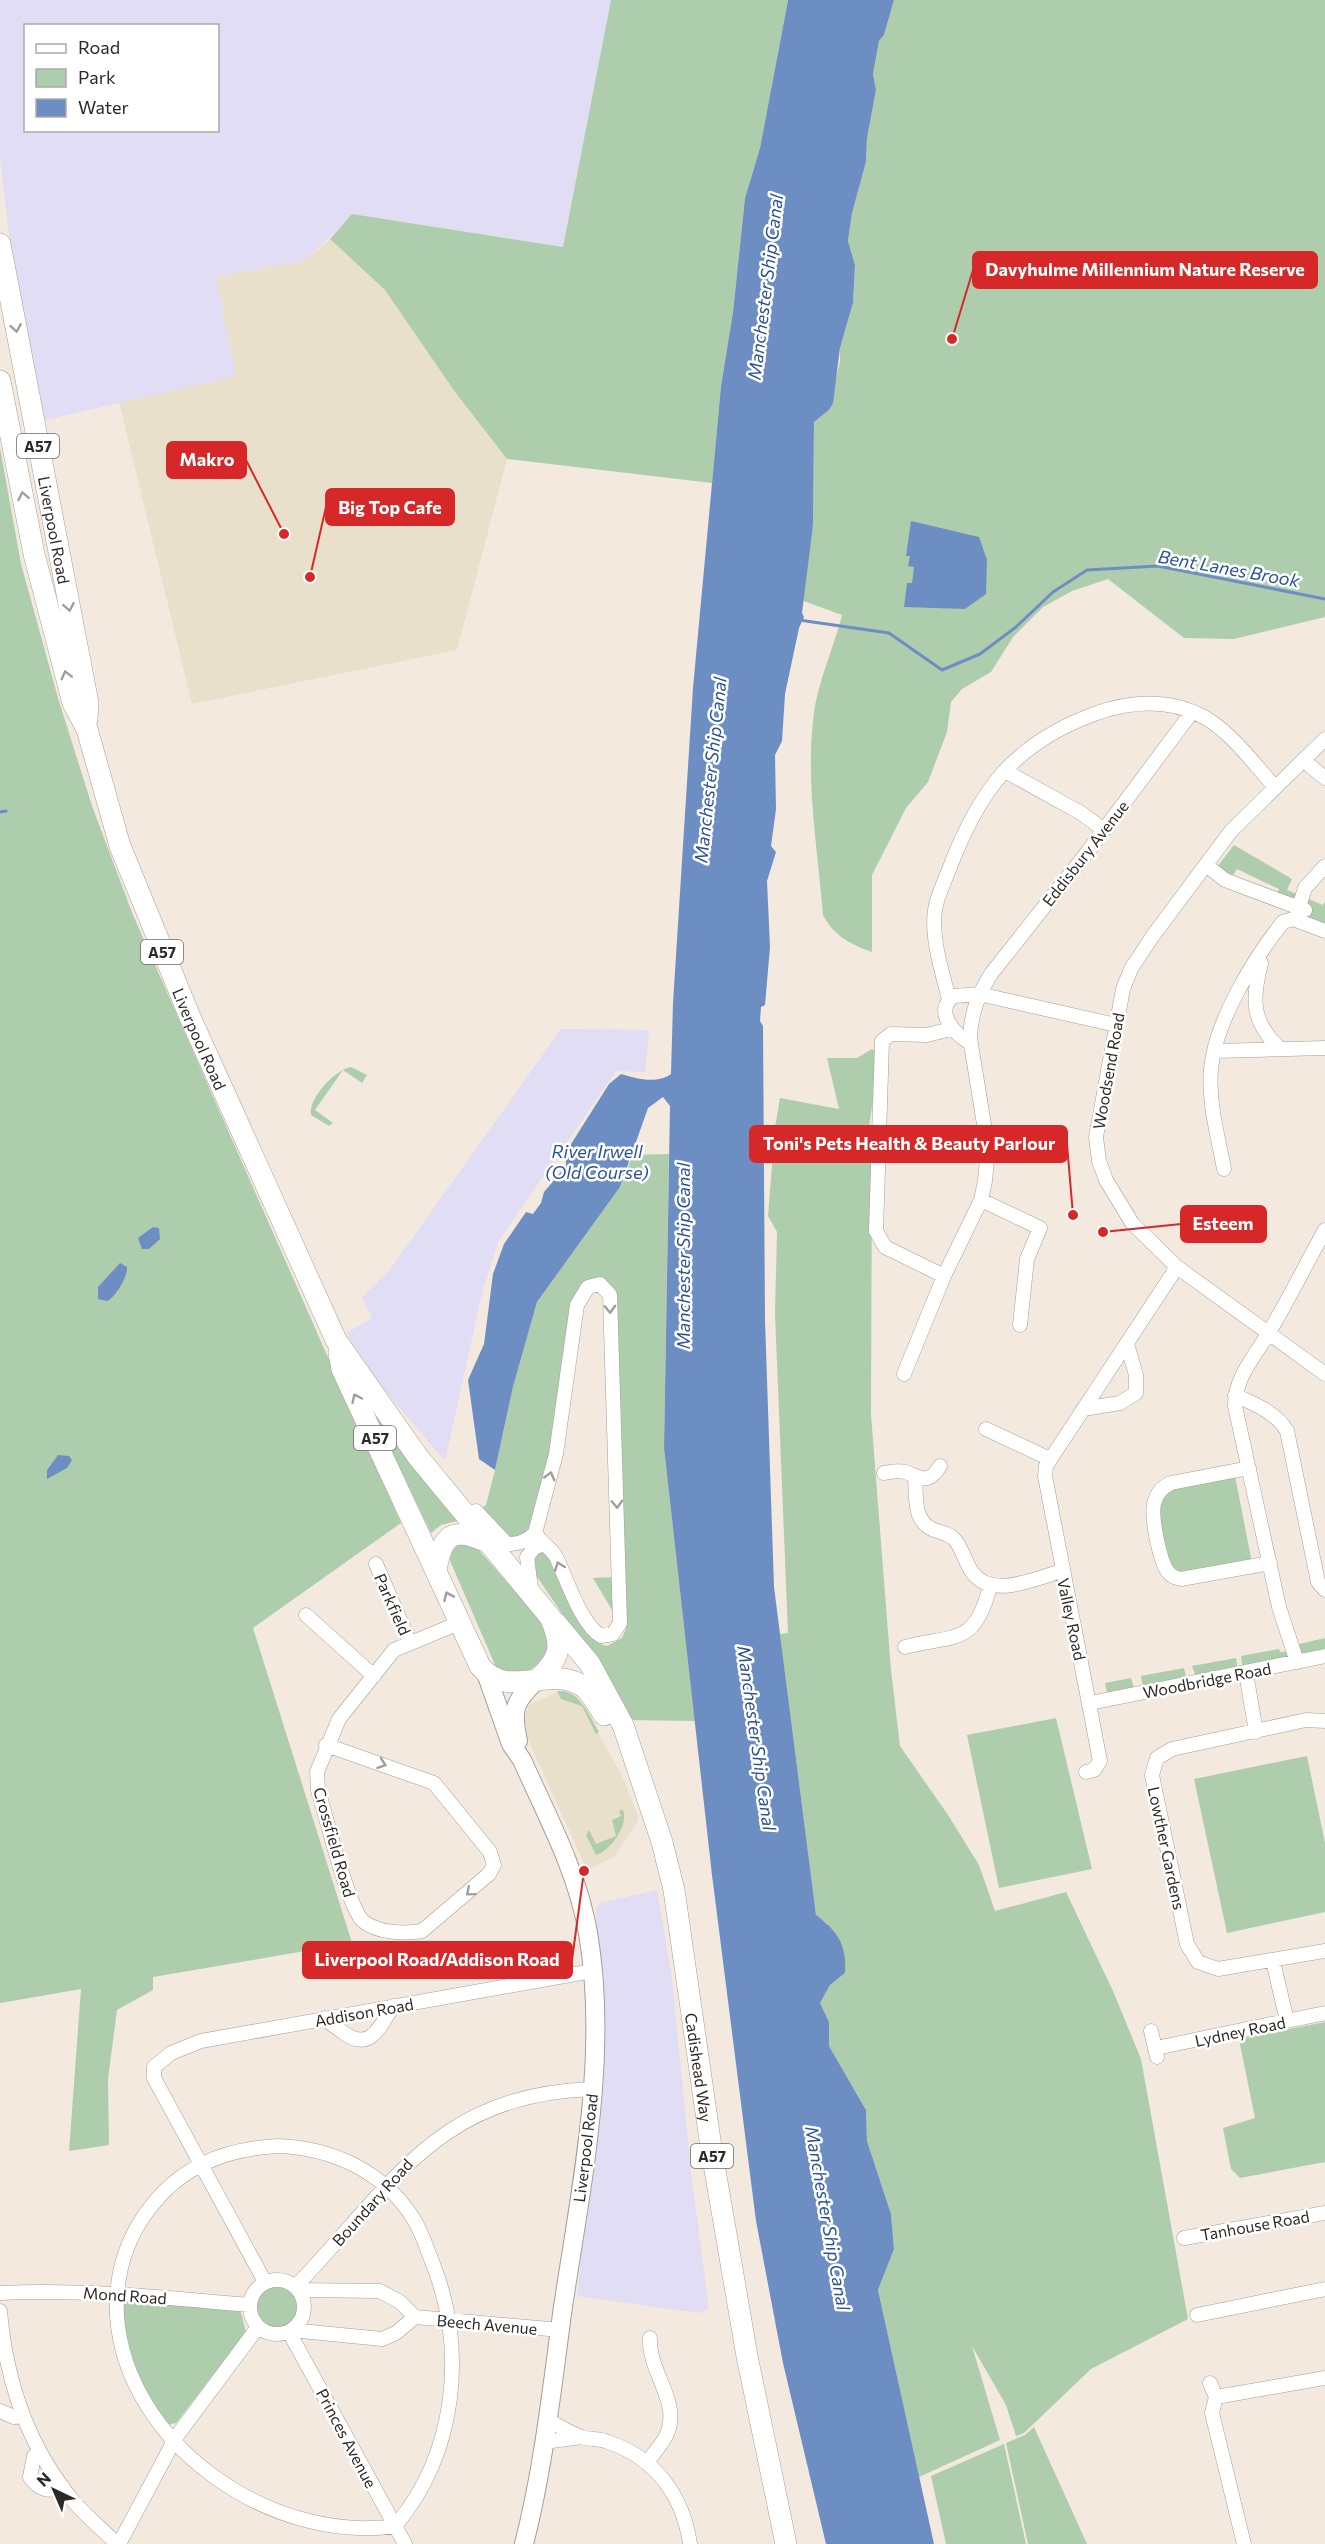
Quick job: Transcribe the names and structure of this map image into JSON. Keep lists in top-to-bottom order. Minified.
{"streets":{"highway":["A57","Liverpool Road","Cadishead Way"],"street":["Eddisbury Avenue","Woodsend Road","Parkfield","Valley Road","Woodbridge Road","Crossfield Road","Lowther Gardens","Addison Road","Lydney Road","Boundary Road","Tanhouse Road","Mond Road","Beech Avenue","Princes Avenue"]},"crossings":[["A57","Liverpool Road"],["A57","Crossfield Road"],["A57","Cadishead Way"],["Liverpool Road","Addison Road"],["Liverpool Road","Cadishead Way"],["Liverpool Road","Boundary Road"],["Liverpool Road","Beech Avenue"],["Woodsend Road","Valley Road"],["Parkfield","Crossfield Road"],["Valley Road","Woodbridge Road"],["Boundary Road","Mond Road"],["Boundary Road","Beech Avenue"],["Boundary Road","Princes Avenue"],["Mond Road","Beech Avenue"],["Mond Road","Princes Avenue"],["Beech Avenue","Princes Avenue"]],"water":["Manchester Ship Canal","Bent Lanes Brook","River Irwell (Old Course)"],"places":["Davyhulme Millennium Nature Reserve","Makro","Big Top Cafe","Toni's Pets Health & Beauty Parlour","Esteem","Liverpool Road/Addison Road"],"legend":["Road","Park","Water"],"north":"top left"}
